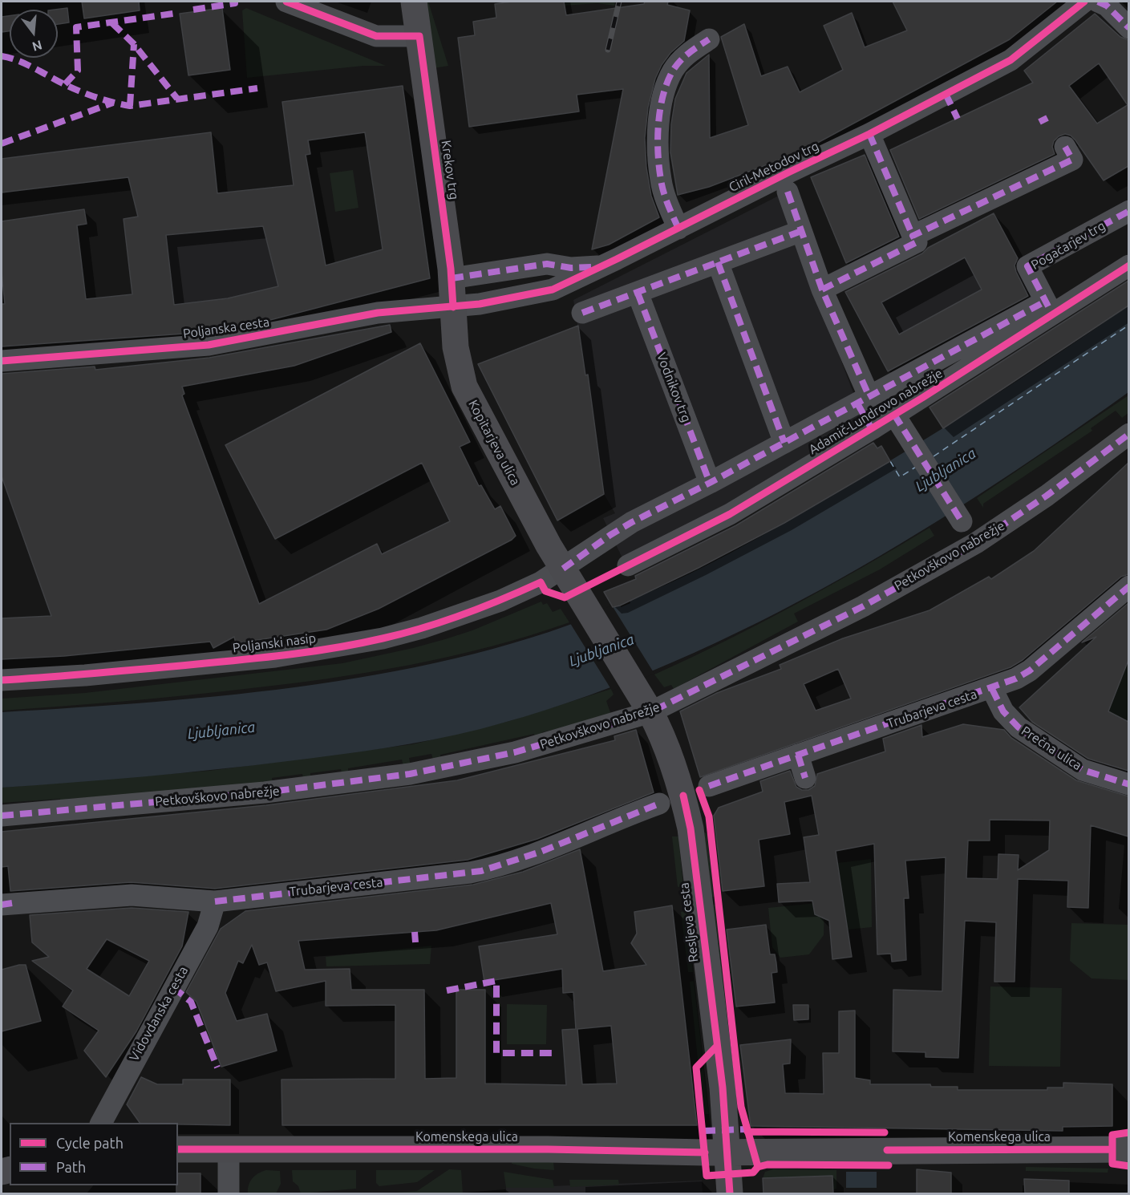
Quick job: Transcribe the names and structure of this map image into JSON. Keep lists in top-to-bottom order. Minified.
{"streets":{"main road":["Krekov trg","Kopitarjeva ulica","Resljeva cesta","Komenskega ulica"],"street":["Ciril-Metodov trg","Pogačarjev trg","Poljanska cesta","Vodnikov trg","Adamič-Lundrovo nabrežje","Petkovškovo nabrežje","Poljanski nasip","Trubarjeva cesta","Prečna ulica","Vidovdanska cesta"]},"crossings":[["Ciril-Metodov trg","Krekov trg"],["Ciril-Metodov trg","Poljanska cesta"],["Ciril-Metodov trg","Kopitarjeva ulica"],["Krekov trg","Poljanska cesta"],["Krekov trg","Kopitarjeva ulica"],["Pogačarjev trg","Adamič-Lundrovo nabrežje"],["Poljanska cesta","Kopitarjeva ulica"],["Vodnikov trg","Adamič-Lundrovo nabrežje"],["Adamič-Lundrovo nabrežje","Kopitarjeva ulica"],["Adamič-Lundrovo nabrežje","Poljanski nasip"],["Adamič-Lundrovo nabrežje","Resljeva cesta"],["Kopitarjeva ulica","Poljanski nasip"],["Kopitarjeva ulica","Resljeva cesta"],["Petkovškovo nabrežje","Resljeva cesta"],["Poljanski nasip","Resljeva cesta"],["Trubarjeva cesta","Prečna ulica"],["Trubarjeva cesta","Vidovdanska cesta"],["Resljeva cesta","Komenskega ulica"]],"water":["Ljubljanica"],"legend":["Cycle path","Path"],"north":"bottom"}
